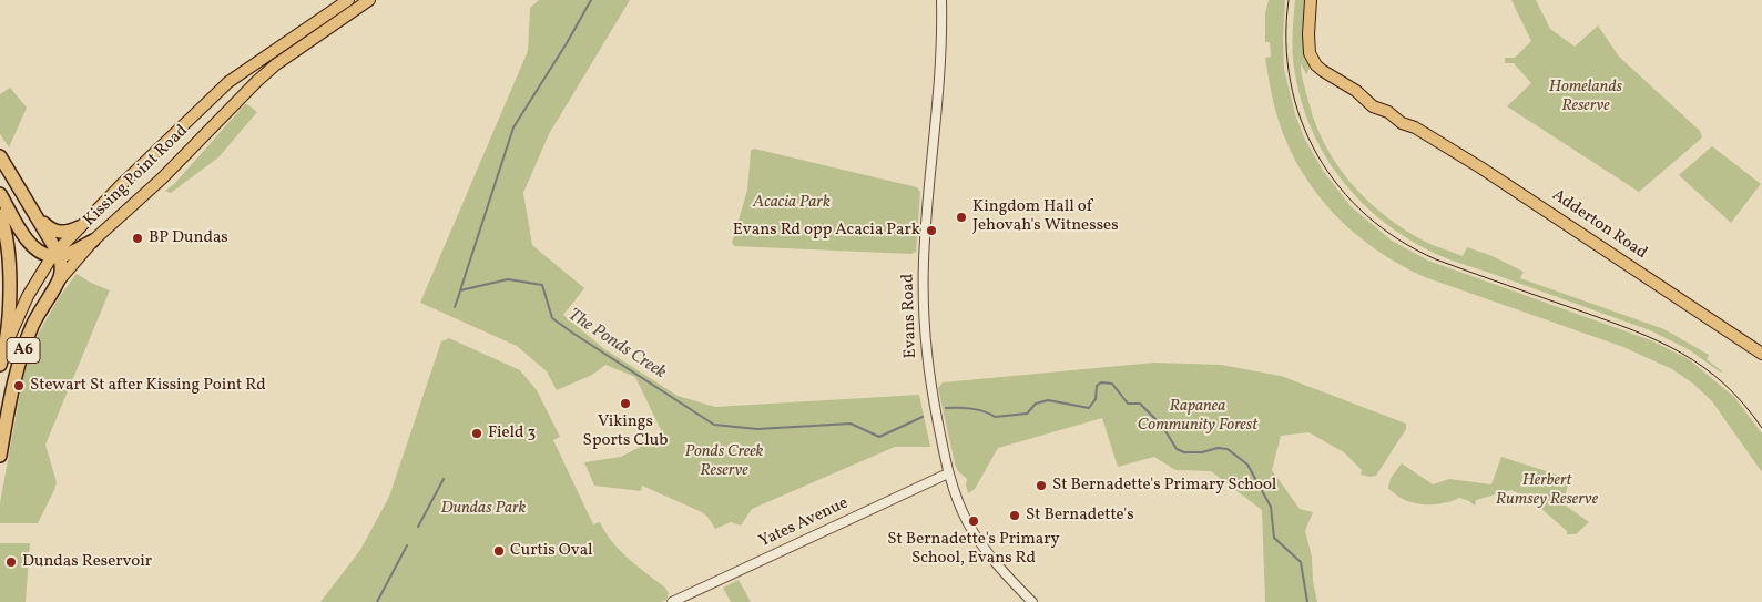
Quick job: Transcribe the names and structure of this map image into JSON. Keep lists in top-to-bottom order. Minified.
{"streets":{"highway":["Kissing Point Road","A6"],"main road":["Adderton Road"],"street":["Evans Road","Yates Avenue"]},"crossings":[["Kissing Point Road","A6"],["Evans Road","Yates Avenue"]],"water":["The Ponds Creek"],"parks":["Homelands Reserve","Acacia Park","Rapanea Community Forest","Ponds Creek Reserve","Herbert Rumsey Reserve","Dundas Park"],"places":["Kingdom Hall of Jehovah's Witnesses","Evans Rd opp Acacia Park","BP Dundas","Stewart St after Kissing Point Rd","Vikings Sports Club","Field 3","St Bernadette's Primary School","St Bernadette's","St Bernadette's Primary School, Evans Rd","Curtis Oval","Dundas Reservoir"]}
